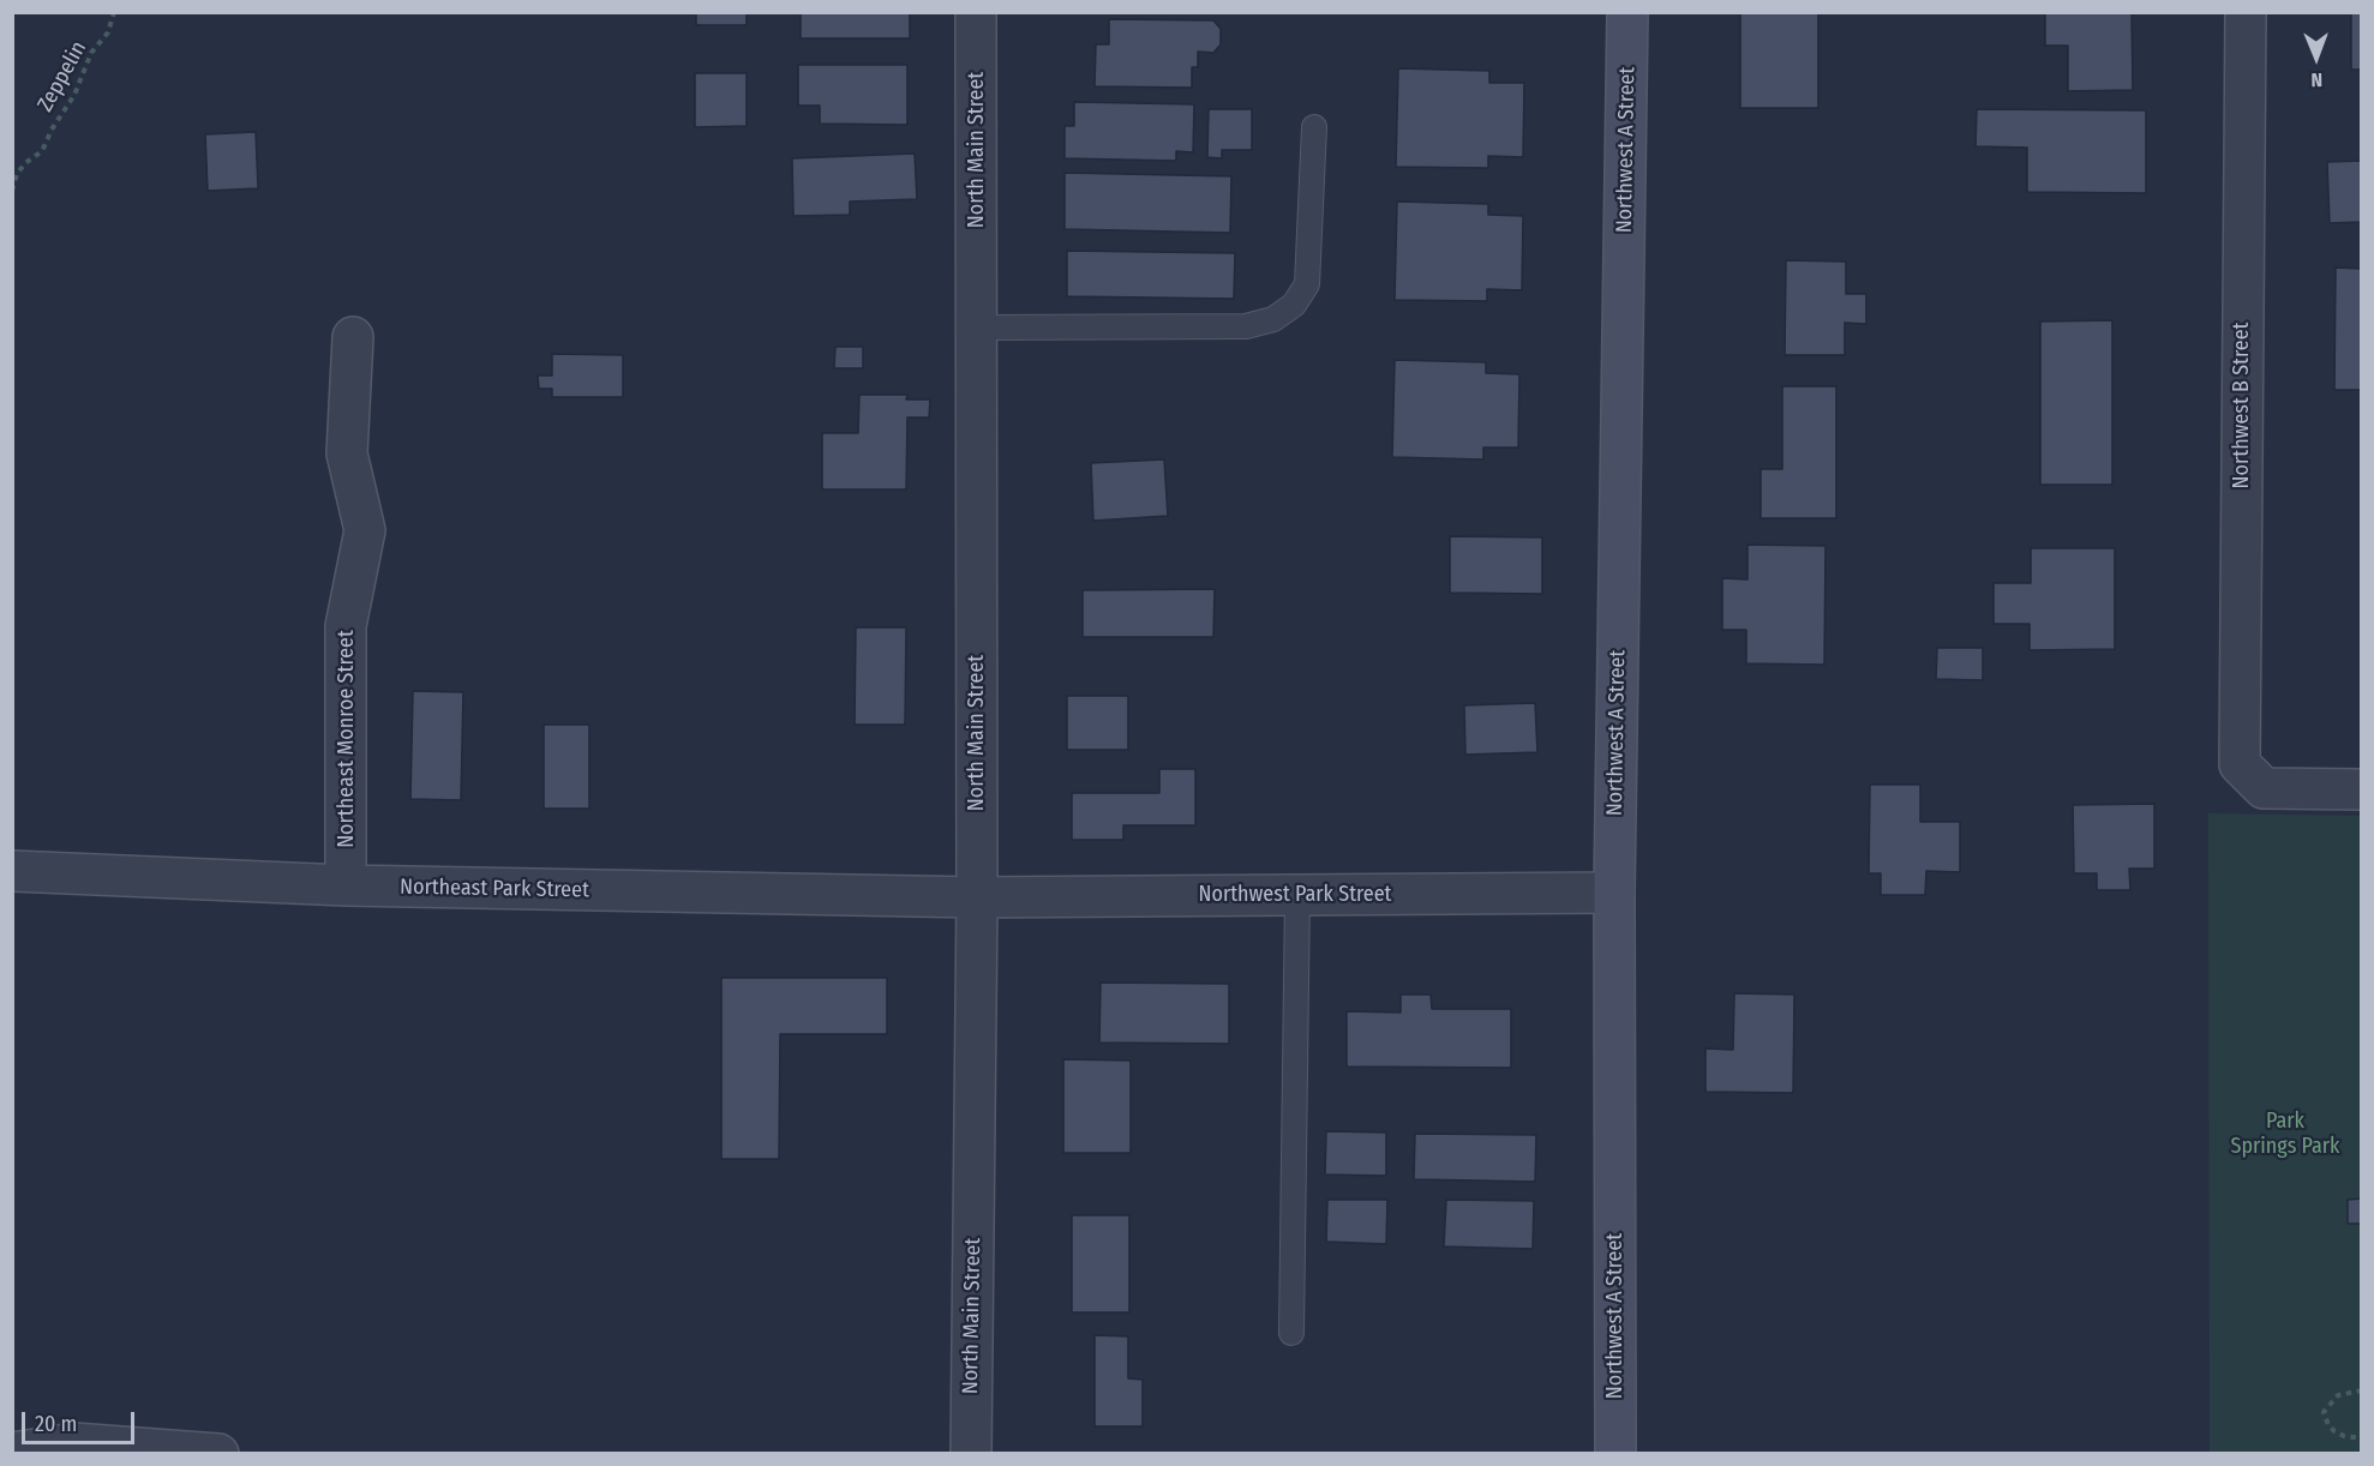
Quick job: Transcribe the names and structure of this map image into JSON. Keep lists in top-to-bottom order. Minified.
{"streets":{"street":["North Main Street","Northwest A Street","Northwest B Street","Northeast Monroe Street","Northeast Park Street","Northwest Park Street"],"path":["Zeppelin"]},"crossings":[["North Main Street","Northeast Park Street"],["North Main Street","Northwest Park Street"],["Northwest A Street","Northwest Park Street"],["Northeast Monroe Street","Northeast Park Street"],["Northeast Park Street","Northwest Park Street"]],"parks":["Park Springs Park"],"scale_bar":"20 m","north":"bottom"}
